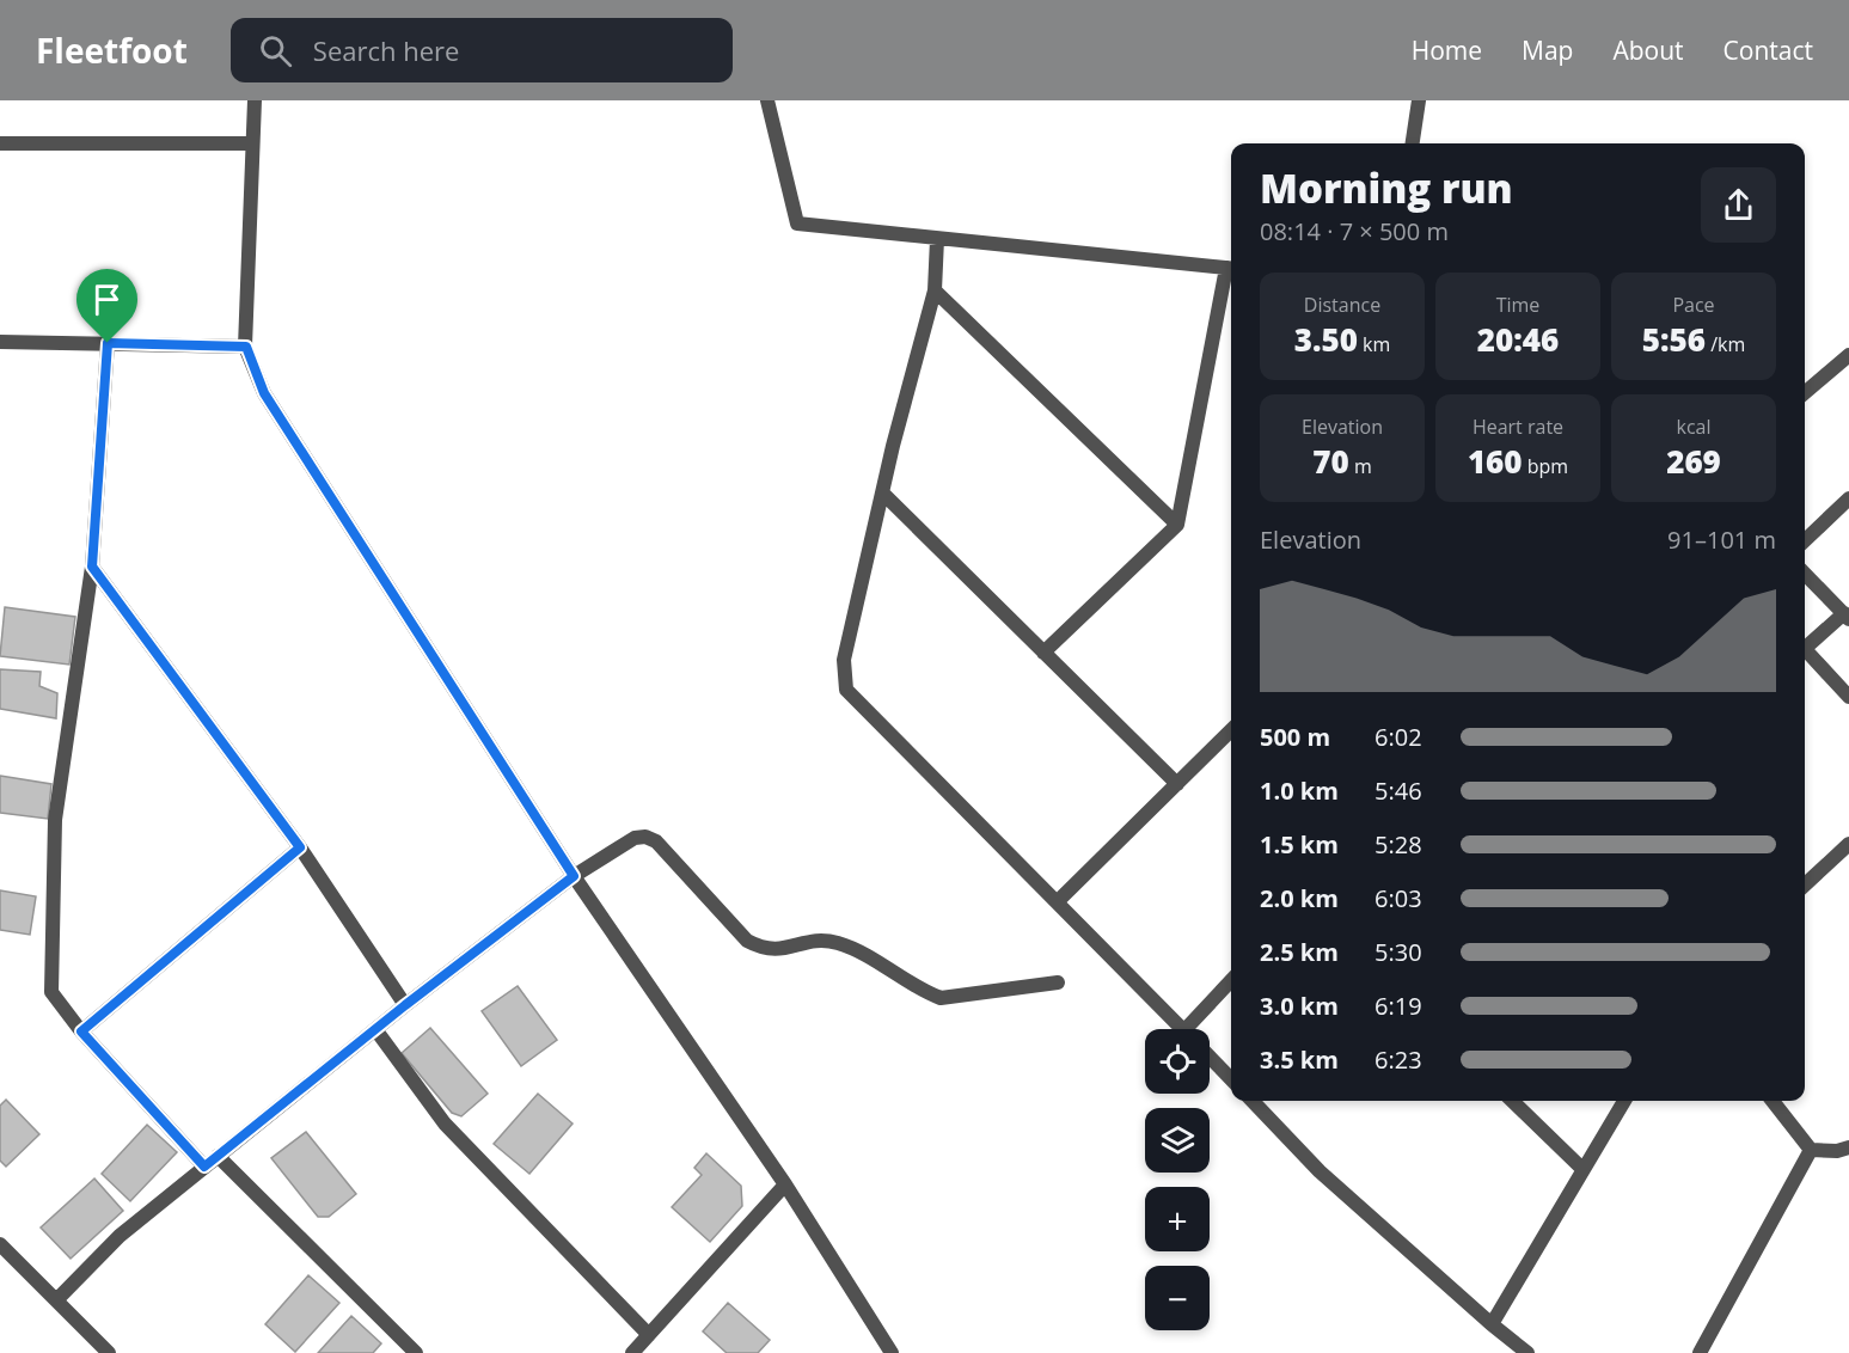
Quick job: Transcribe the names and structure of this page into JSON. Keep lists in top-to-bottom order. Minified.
{"page":{"header":"Fleetfoot","search":"Search here","nav":["Home","Map","About","Contact"],"heading":["Morning run","08:14 · 7 × 500 m"],"stats":[["Distance","3.50 km"],["Time","20:46"],["Pace","5:56 /km"],["Elevation","70 m"],["Heart rate","160 bpm"],["kcal","269"]],"chart":["Elevation","91–101 m"],"list":[{"name":"500 m","note":"6:02"},{"name":"1.0 km","note":"5:46"},{"name":"1.5 km","note":"5:28"},{"name":"2.0 km","note":"6:03"},{"name":"2.5 km","note":"5:30"},{"name":"3.0 km","note":"6:19"},{"name":"3.5 km","note":"6:23"}],"map_buttons":["+","−"]}}
